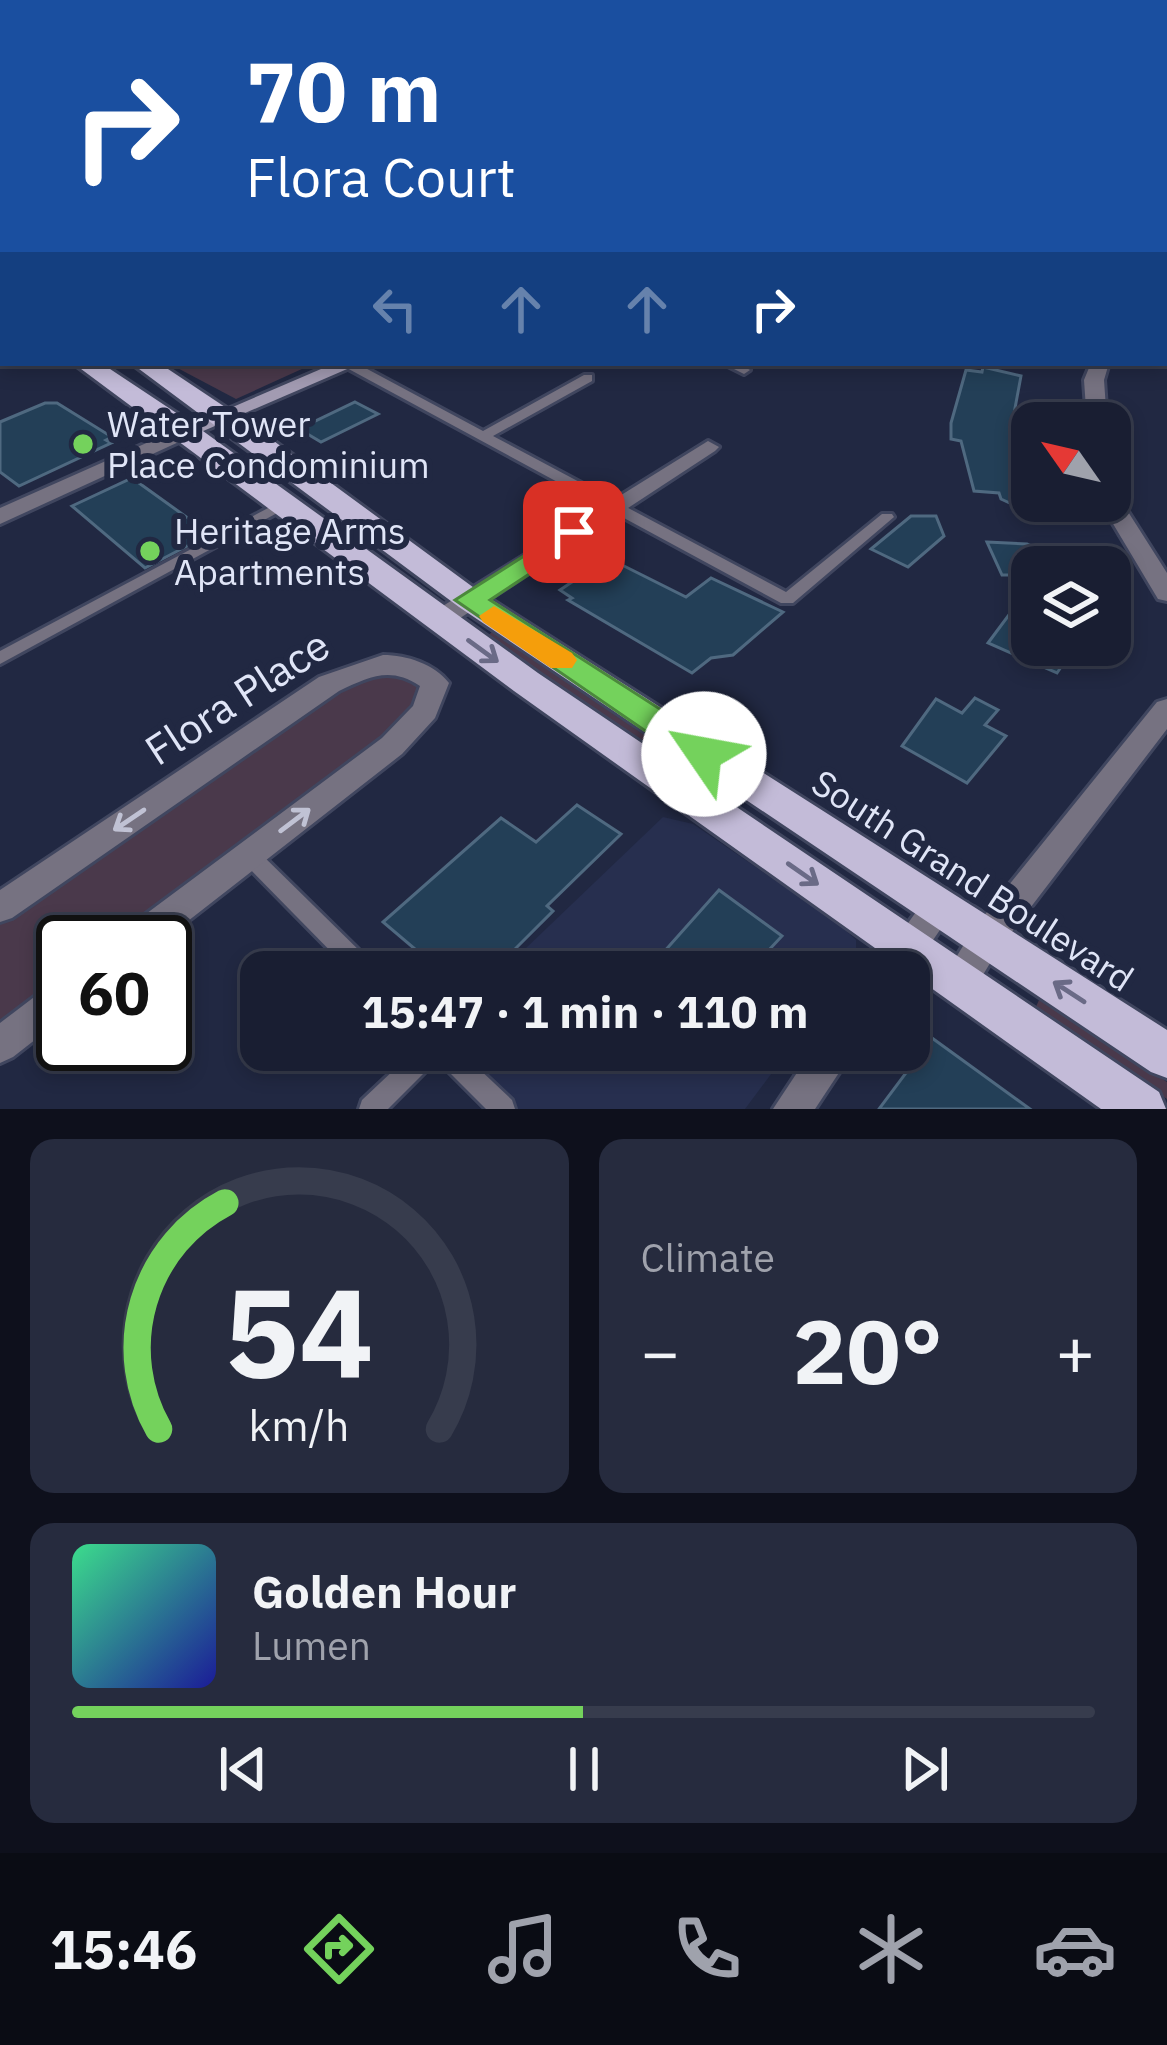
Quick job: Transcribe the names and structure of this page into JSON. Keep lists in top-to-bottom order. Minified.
{"streets":{"main road":["South Grand Boulevard"],"street":["Flora Place"]},"places":["Water Tower Place Condominium","Heritage Arms Apartments"],"north":"top left","page":{"turn":["70 m","Flora Court"],"limit":"60","trip":"15:47 · 1 min · 110 m","tile":"Climate","heat":["−","20°","+"],"song":["Golden Hour","Lumen"],"tabs":"15:46","gauge":["54","km/h"]}}
